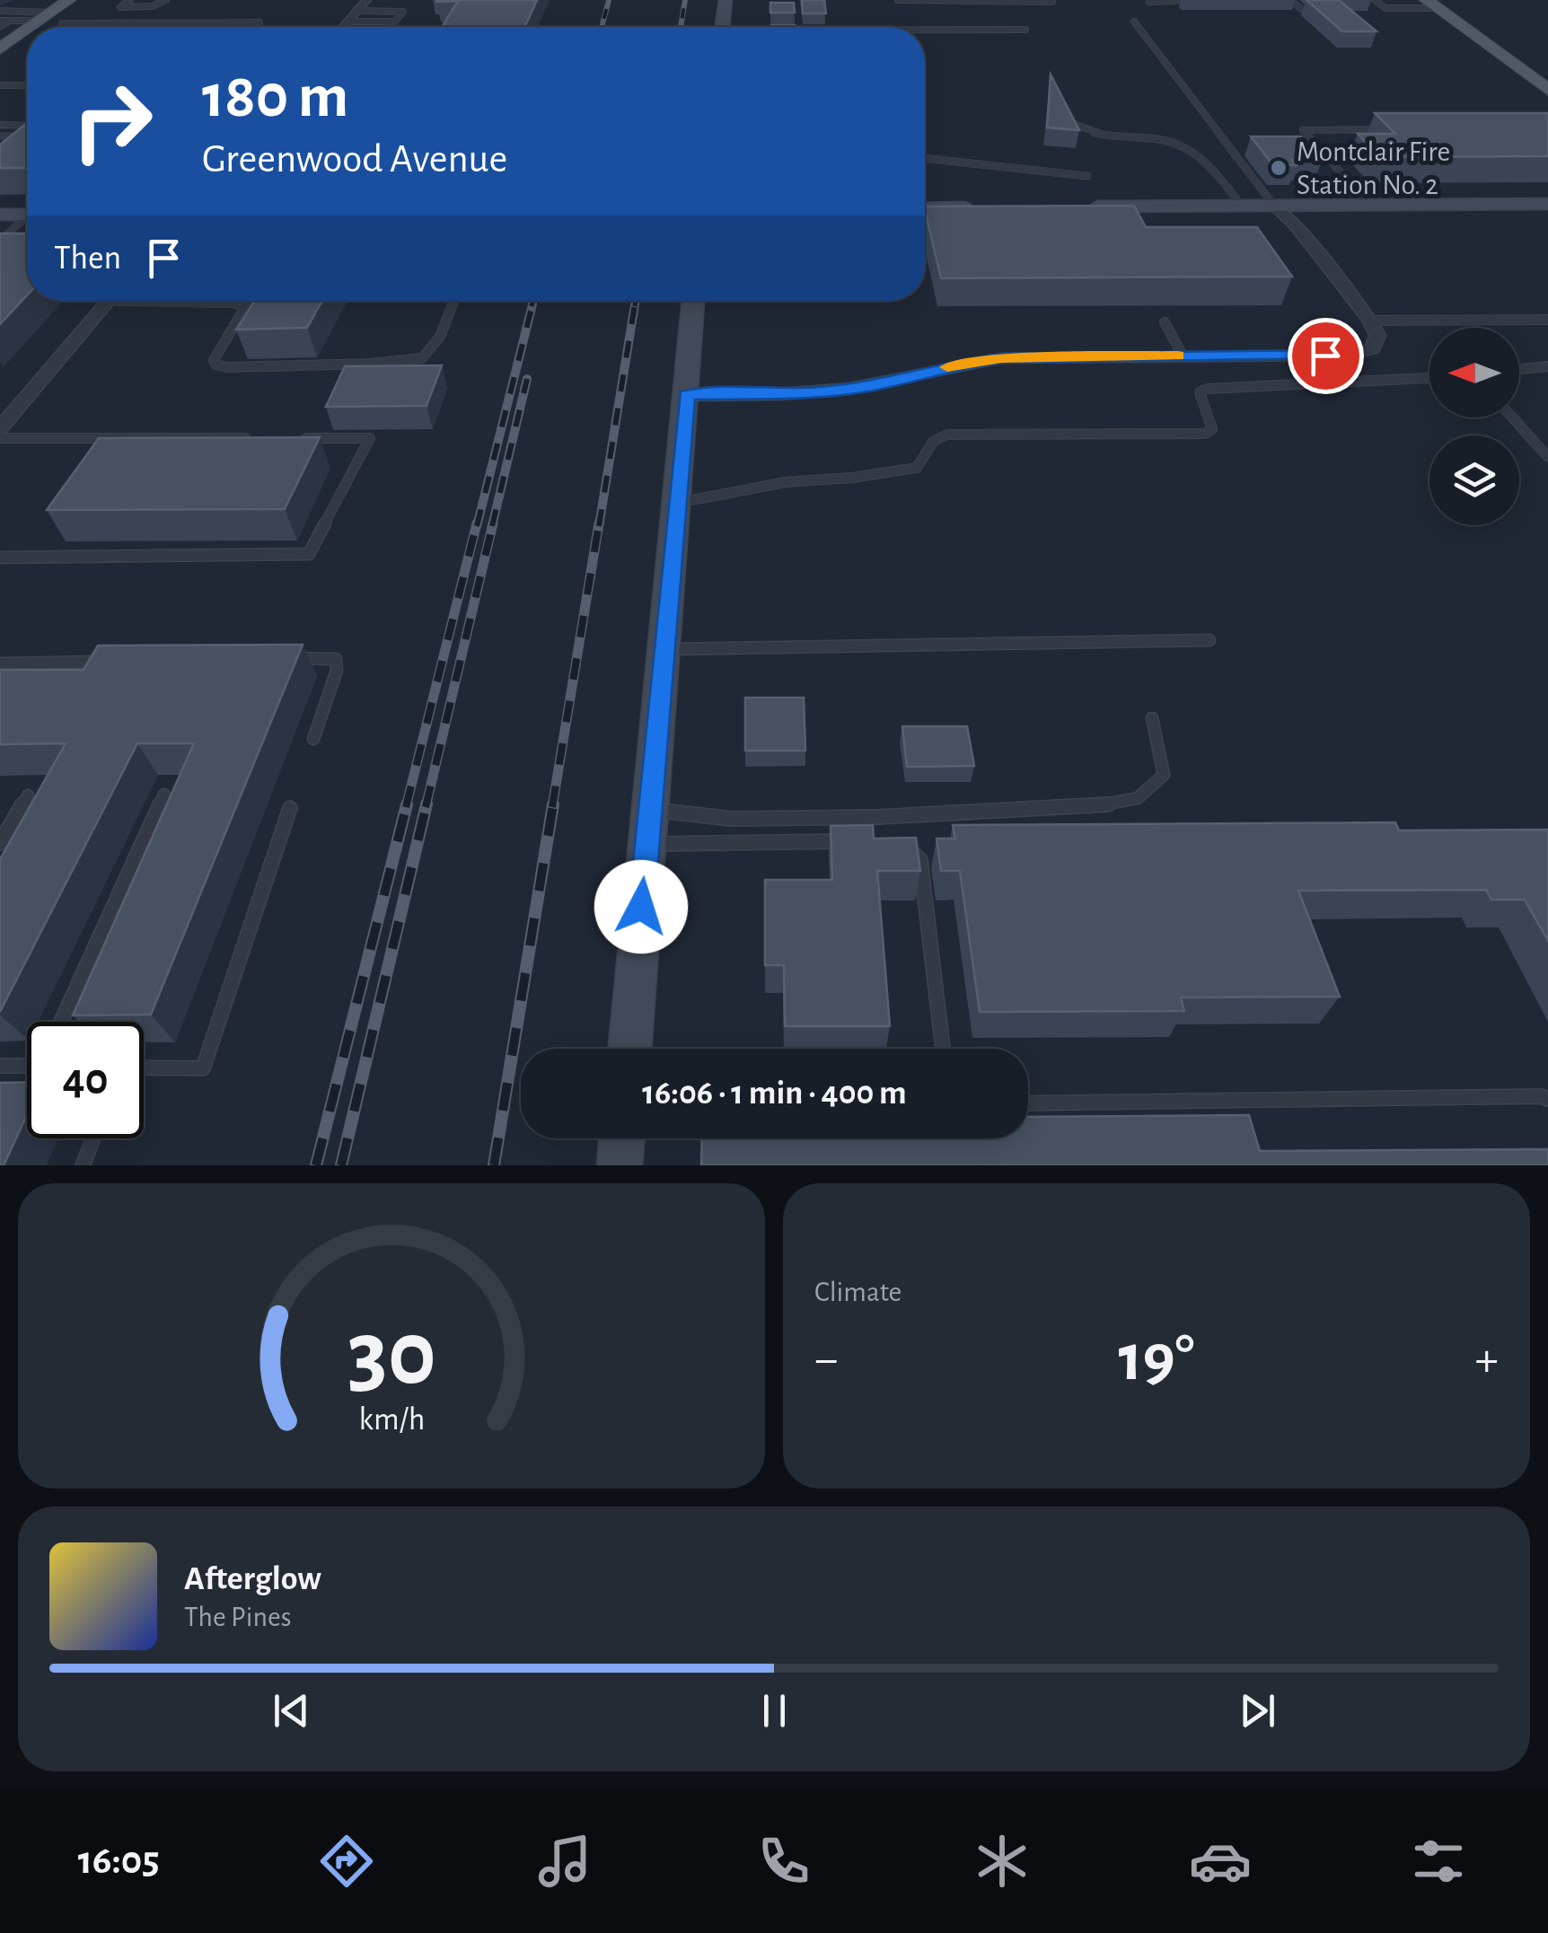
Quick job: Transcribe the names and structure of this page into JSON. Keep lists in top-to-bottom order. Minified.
{"places":["Montclair Fire Station No. 2"],"north":"left","page":{"turn":["180 m","Greenwood Avenue"],"then":"Then","limit":"40","trip":"16:06 · 1 min · 400 m","tile":"Climate","heat":["−","19°","+"],"song":["Afterglow","The Pines"],"tabs":"16:05","gauge":["30","km/h"]}}
